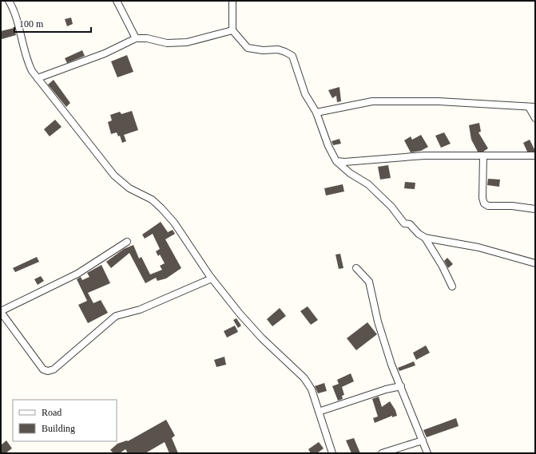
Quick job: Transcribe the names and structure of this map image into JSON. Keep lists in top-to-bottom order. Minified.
{"legend":["Road","Building"],"scale_bar":"100 m"}
